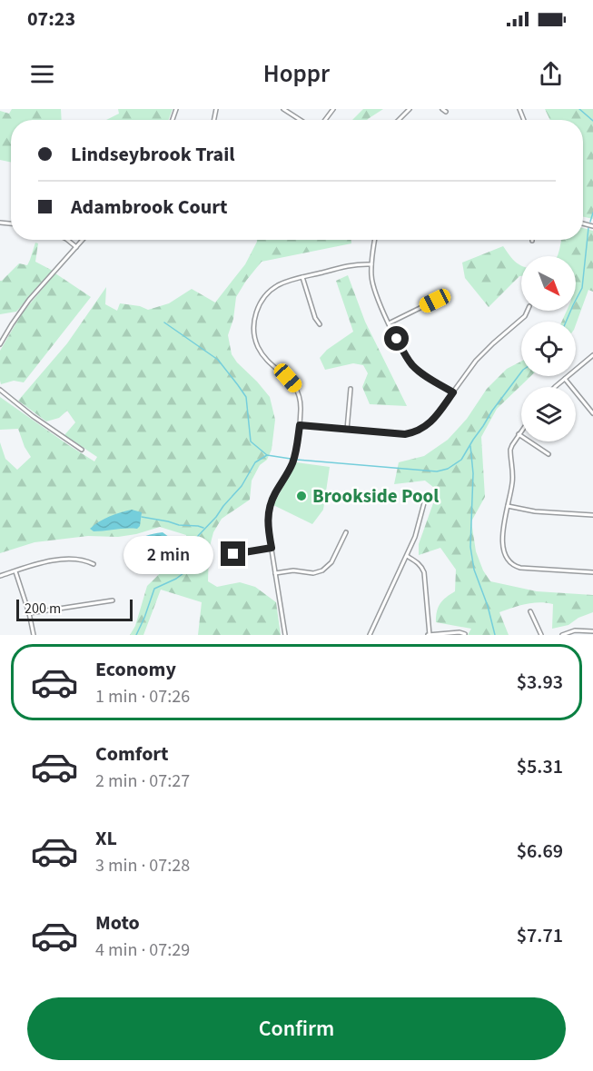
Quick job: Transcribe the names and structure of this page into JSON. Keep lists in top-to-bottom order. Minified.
{"places":["Brookside Pool"],"scale_bar":"200 m","north":"bottom right","page":{"status":"07:23","header":"Hoppr","banner":["Lindseybrook Trail","Adambrook Court"],"bubble":"2 min","scale":"200 m","list":[{"name":"Economy","note":"1 min · 07:26","value":"$3.93"},{"name":"Comfort","note":"2 min · 07:27","value":"$5.31"},{"name":"XL","note":"3 min · 07:28","value":"$6.69"},{"name":"Moto","note":"4 min · 07:29","value":"$7.71"}],"buttons":"Confirm"}}
